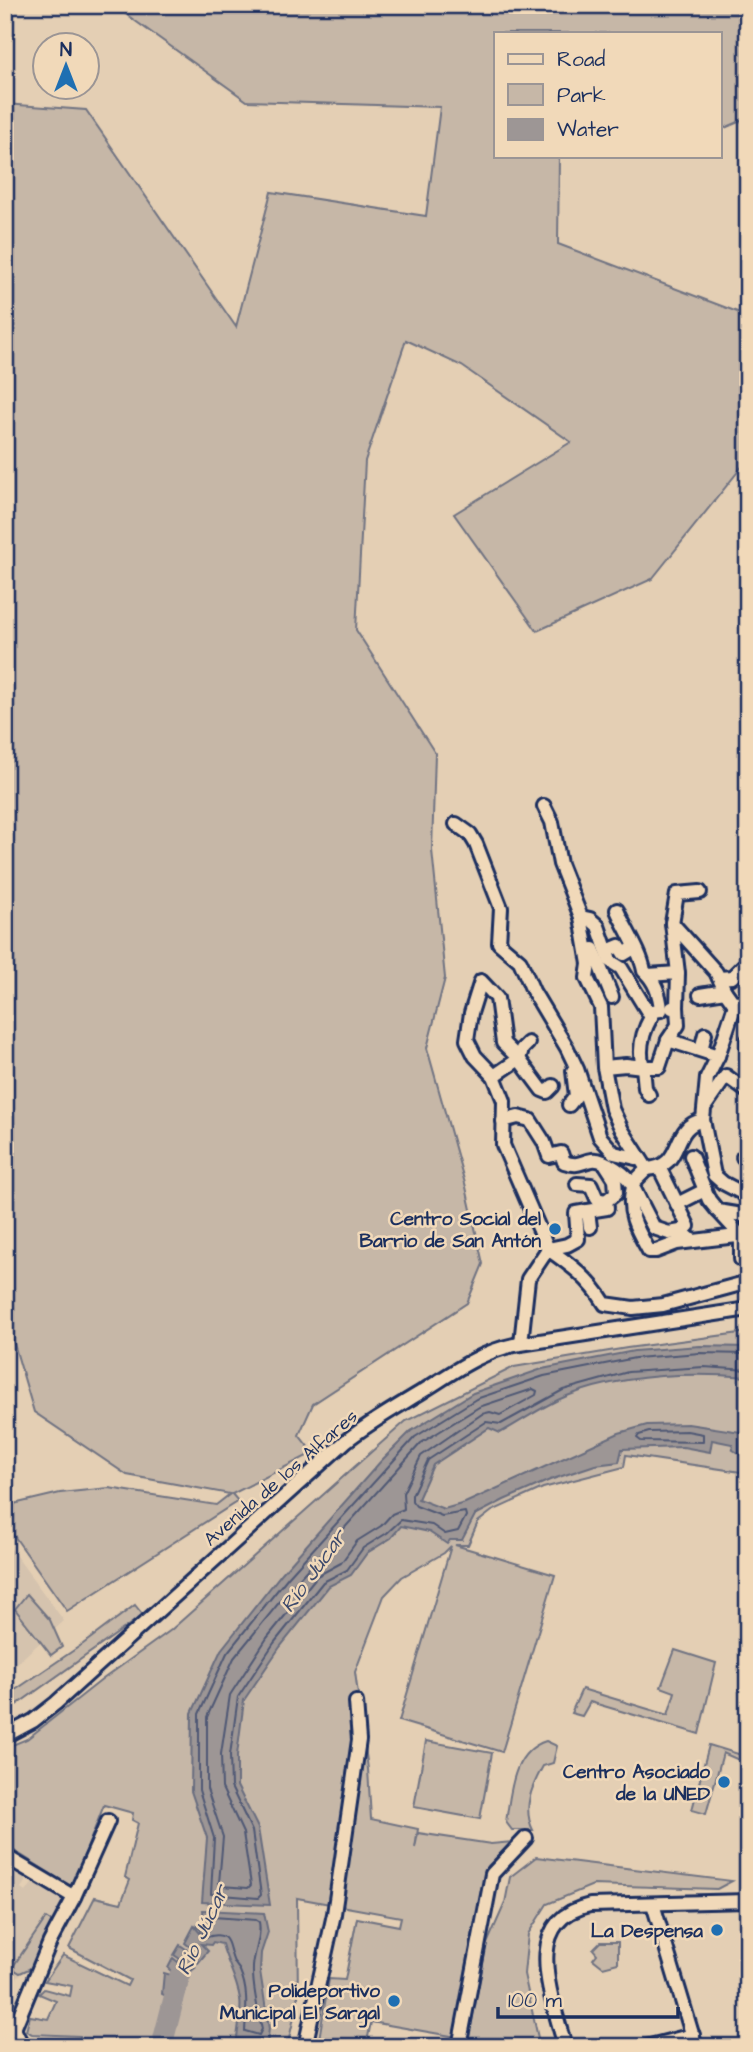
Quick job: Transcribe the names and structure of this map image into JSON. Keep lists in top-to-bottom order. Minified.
{"streets":{"street":["Avenida de los Alfares"]},"water":["Río Júcar","Rio Júcar"],"places":["Centro Social del Barrio de San Antón","Centro Asociado de la UNED","La Despensa","Polideportivo Municipal El Sargal"],"legend":["Road","Park","Water"],"scale_bar":"100 m","north":"top"}
